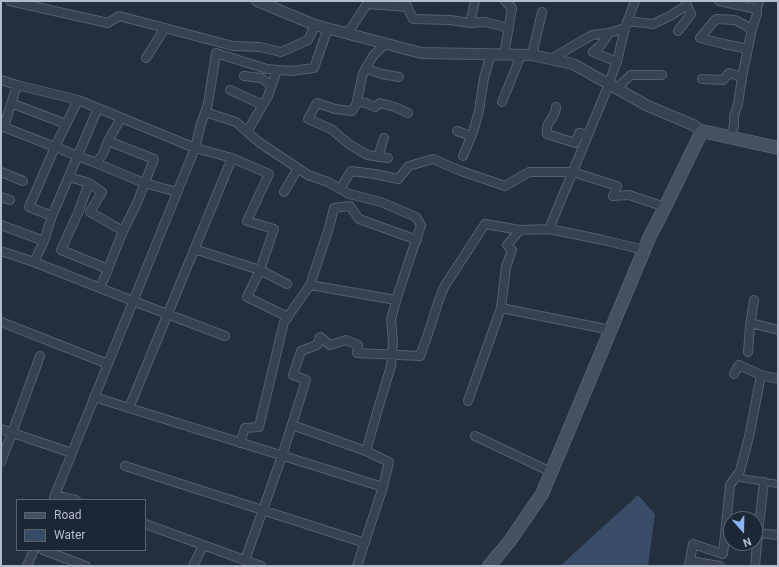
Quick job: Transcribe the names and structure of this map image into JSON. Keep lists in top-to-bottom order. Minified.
{"legend":["Road","Water"],"north":"bottom"}
